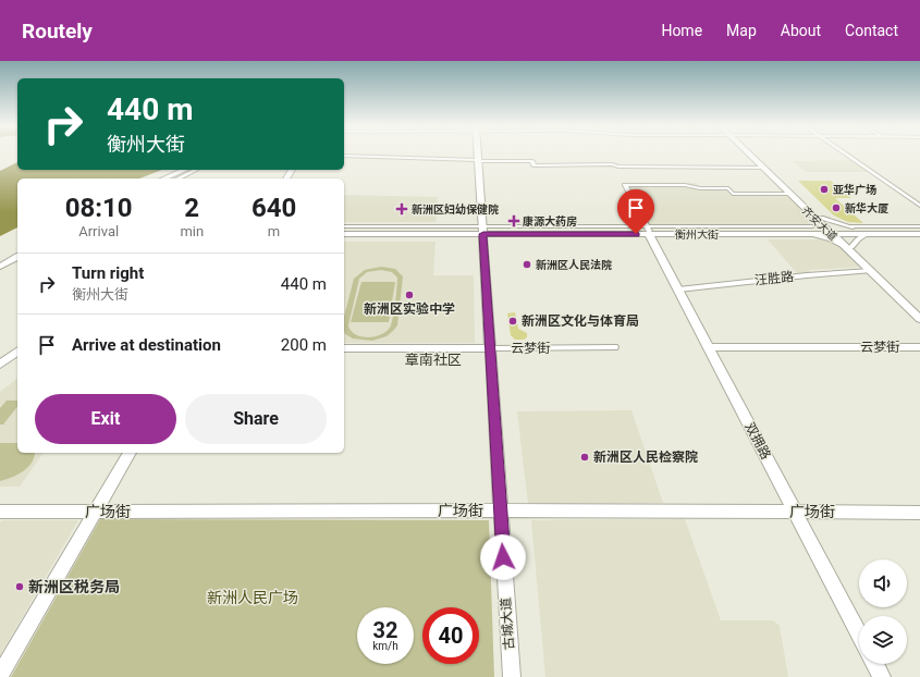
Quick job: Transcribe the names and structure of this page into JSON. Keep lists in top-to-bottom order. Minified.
{"streets":{"street":["齐安大道","衡州大街","汪胜路","云梦街","双拥路","广场街","古城大道"]},"crossings":[["齐安大道","衡州大街"],["齐安大道","汪胜路"],["齐安大道","双拥路"],["衡州大街","双拥路"],["衡州大街","古城大道"],["汪胜路","双拥路"],["云梦街","双拥路"],["云梦街","古城大道"],["双拥路","广场街"],["广场街","古城大道"]],"districts":["章南社区"],"parks":["新洲人民广场"],"places":{"other":["亚华广场","新华大厦","新洲区人民法院","新洲区实验中学","新洲区文化与体育局","新洲区人民检察院","新洲区税务局"],"health":["新洲区妇幼保健院","康源大药房"]},"page":{"header":"Routely","nav":["Home","Map","About","Contact"],"turn":["440 m","衡州大街"],"eta":["08:10","Arrival","2","min","640","m"],"list":[{"name":"Turn right","note":"衡州大街","value":"440 m"},{"name":"Arrive at destination","value":"200 m"}],"buttons":["Exit","Share"],"speed":"32 km/h","limit":"40"}}
